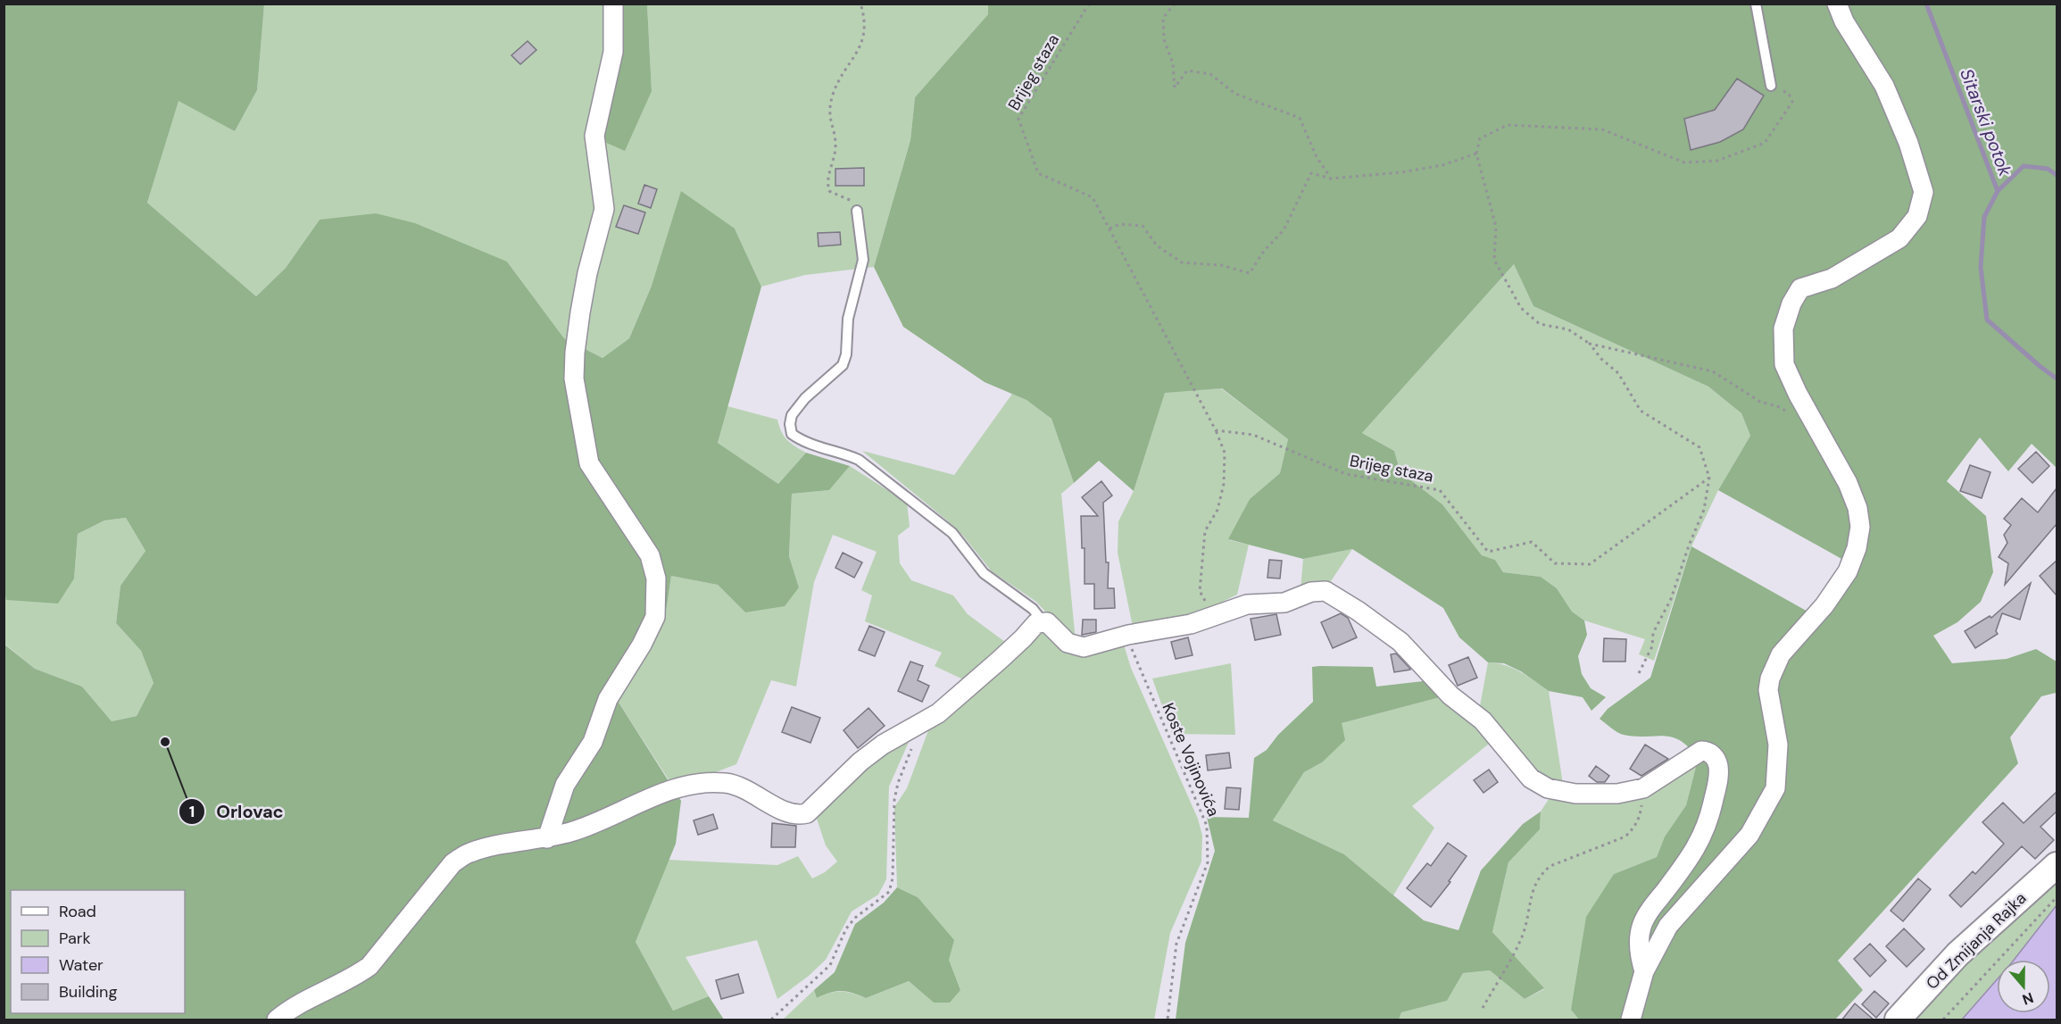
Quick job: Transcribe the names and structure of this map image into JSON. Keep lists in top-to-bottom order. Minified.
{"streets":{"street":["Od Zmijanja Rajka"],"path":["Brijeg staza","Koste Vojinovića"]},"water":["Sitarski potok"],"places":["Orlovac"],"legend":["Road","Park","Water","Building"],"north":"bottom"}
